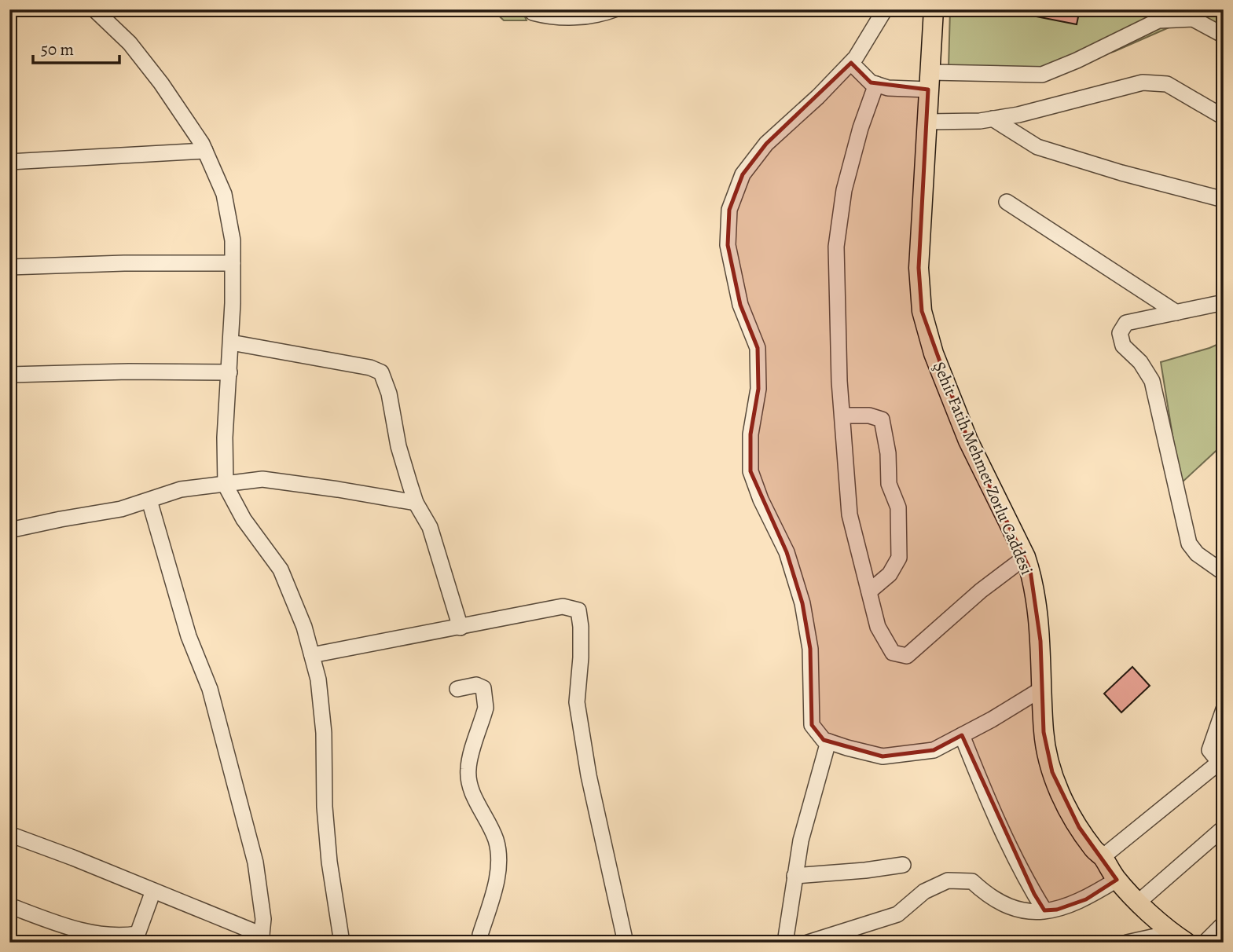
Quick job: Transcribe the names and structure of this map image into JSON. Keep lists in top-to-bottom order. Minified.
{"streets":{"main road":["Şehit Fatih Mehmet Zorlu Caddesi"]},"scale_bar":"50 m"}
